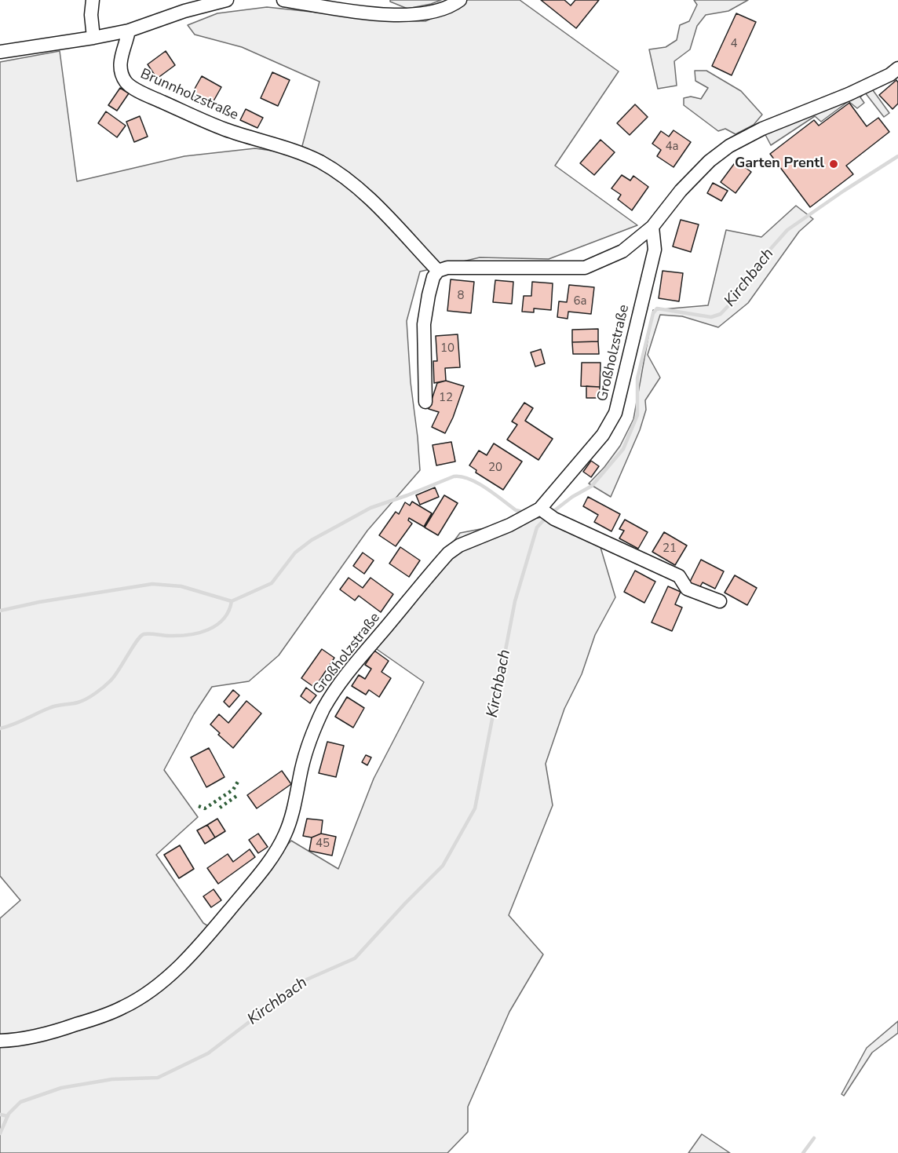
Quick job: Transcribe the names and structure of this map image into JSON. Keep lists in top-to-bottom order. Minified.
{"streets":{"street":["Brunnholzstraße","Großholzstraße"]},"water":["Kirchbach"],"places":["Garten Prentl"],"house_numbers":["4","4a","8","6a","10","12","20","21","45"]}
